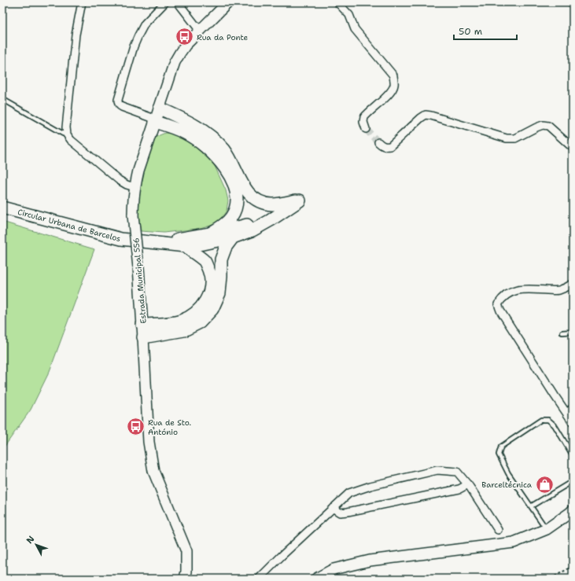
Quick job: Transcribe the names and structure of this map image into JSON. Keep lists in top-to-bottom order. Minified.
{"streets":{"main road":["Circular Urbana de Barcelos","Estrada Municipal 556"]},"places":{"bus stop":["Rua da Ponte","Rua de Sto. António"],"shop":["Barceltécnica"]},"scale_bar":"50 m","north":"top left"}
